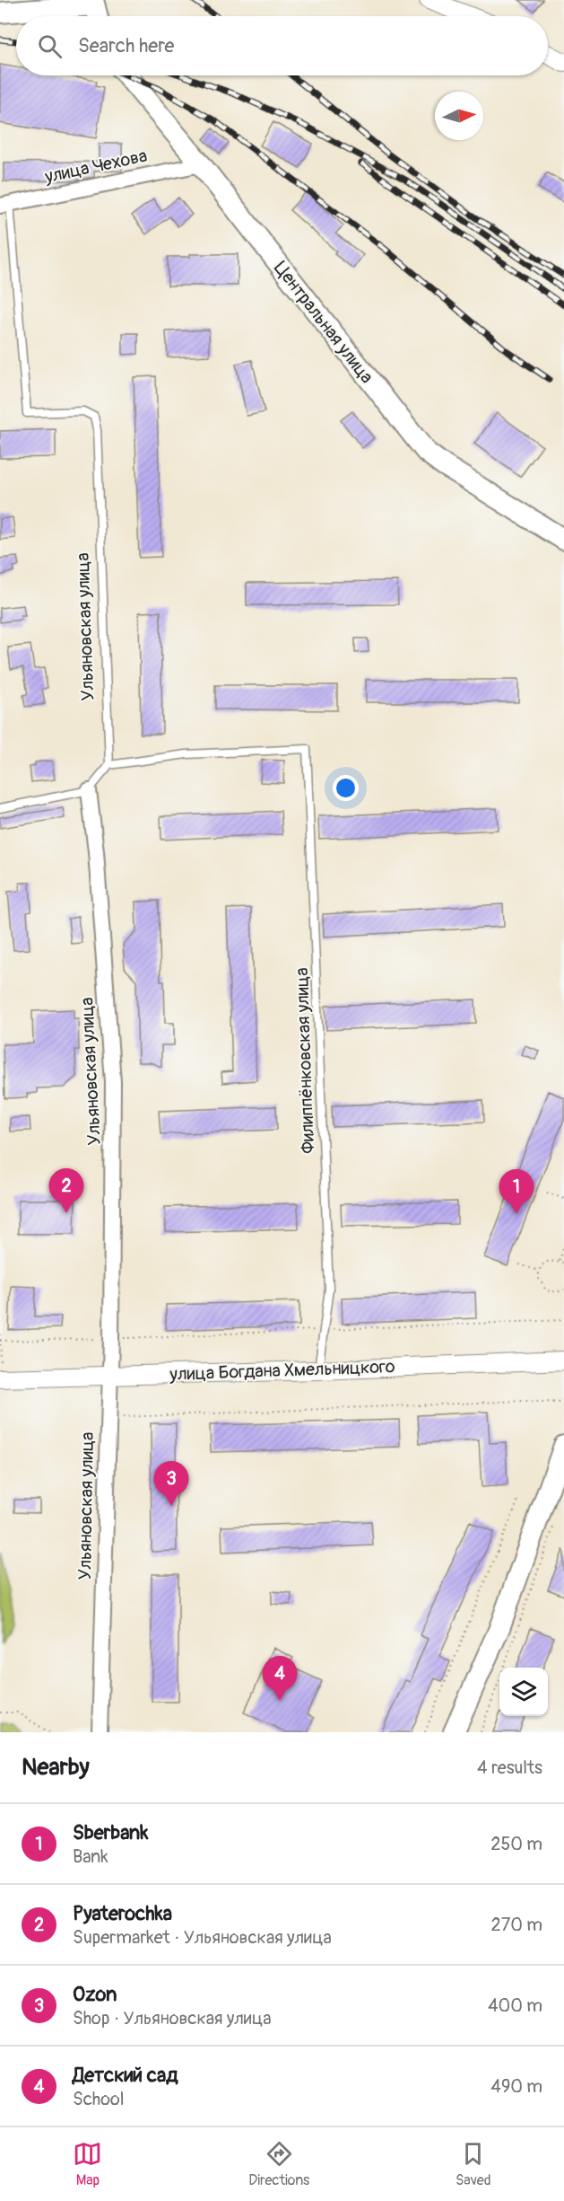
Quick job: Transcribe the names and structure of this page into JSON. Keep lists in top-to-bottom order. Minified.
{"streets":{"main road":["Центральная улица"],"street":["улица Чехова","Ульяновская улица","улица Богдана Хмельницкого"],"lane":["Филиппёнковская улица"]},"crossings":[["улица Чехова","Центральная улица"],["улица Чехова","Ульяновская улица"],["Ульяновская улица","Филиппёнковская улица"],["Ульяновская улица","улица Богдана Хмельницкого"],["Филиппёнковская улица","улица Богдана Хмельницкого"]],"north":"right","page":{"search":"Search here","pins":["2","1","3","4"],"heading":["Nearby","4 results"],"list":[{"mark":"1","name":"Sberbank","note":"Bank","value":"250 m"},{"mark":"2","name":"Pyaterochka","note":"Supermarket · Ульяновская улица","value":"270 m"},{"mark":"3","name":"Ozon","note":"Shop · Ульяновская улица","value":"400 m"},{"mark":"4","name":"Детский сад","note":"School","value":"490 m"}],"nav":["Map","Directions","Saved"]}}
